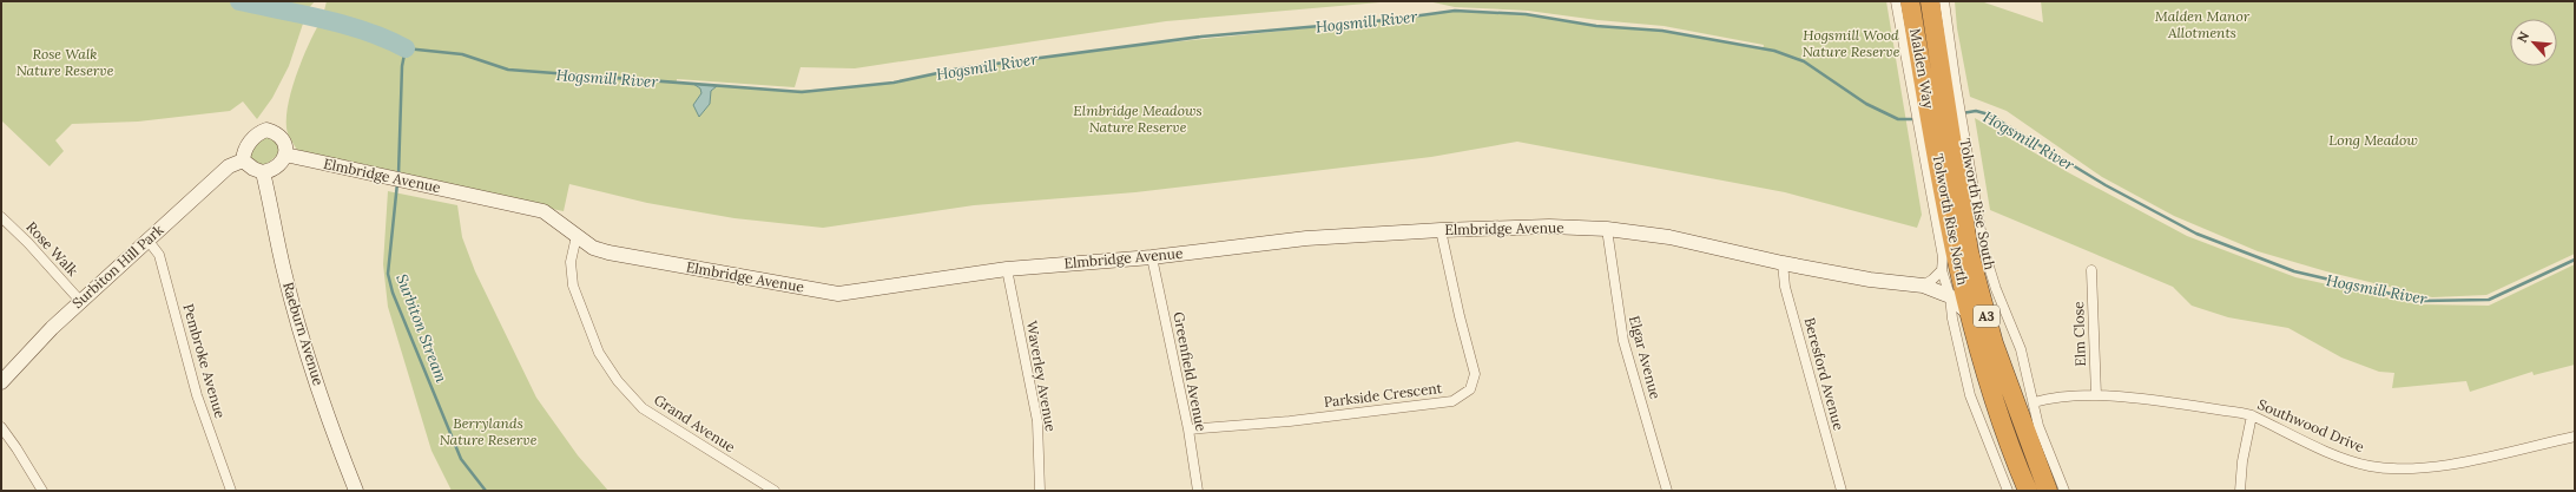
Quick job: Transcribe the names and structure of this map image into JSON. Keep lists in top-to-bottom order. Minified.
{"streets":{"highway":["Malden Way","Tolworth Rise South","Tolworth Rise North","A3"],"street":["Elmbridge Avenue","Rose Walk","Surbiton Hill Park","Raeburn Avenue","Elm Close","Elgar Avenue","Pembroke Avenue","Greenfield Avenue","Beresford Avenue","Waverley Avenue","Parkside Crescent","Grand Avenue","Southwood Drive"]},"crossings":[["Malden Way","Elmbridge Avenue"],["Malden Way","Tolworth Rise South"],["Malden Way","Tolworth Rise North"],["Elmbridge Avenue","Tolworth Rise North"],["Elmbridge Avenue","Surbiton Hill Park"],["Elmbridge Avenue","Raeburn Avenue"],["Elmbridge Avenue","Elgar Avenue"],["Elmbridge Avenue","Greenfield Avenue"],["Elmbridge Avenue","Beresford Avenue"],["Elmbridge Avenue","Waverley Avenue"],["Elmbridge Avenue","Parkside Crescent"],["Elmbridge Avenue","Grand Avenue"],["Tolworth Rise South","Tolworth Rise North"],["Tolworth Rise South","Southwood Drive"],["Rose Walk","Surbiton Hill Park"],["Surbiton Hill Park","Raeburn Avenue"],["Surbiton Hill Park","Pembroke Avenue"],["Elm Close","Southwood Drive"],["Greenfield Avenue","Parkside Crescent"]],"water":["Hogsmill River","Surbiton Stream"],"parks":["Malden Manor Allotments","Hogsmill Wood Nature Reserve","Rose Walk Nature Reserve","Elmbridge Meadows Nature Reserve","Long Meadow","Berrylands Nature Reserve"],"north":"top left"}
